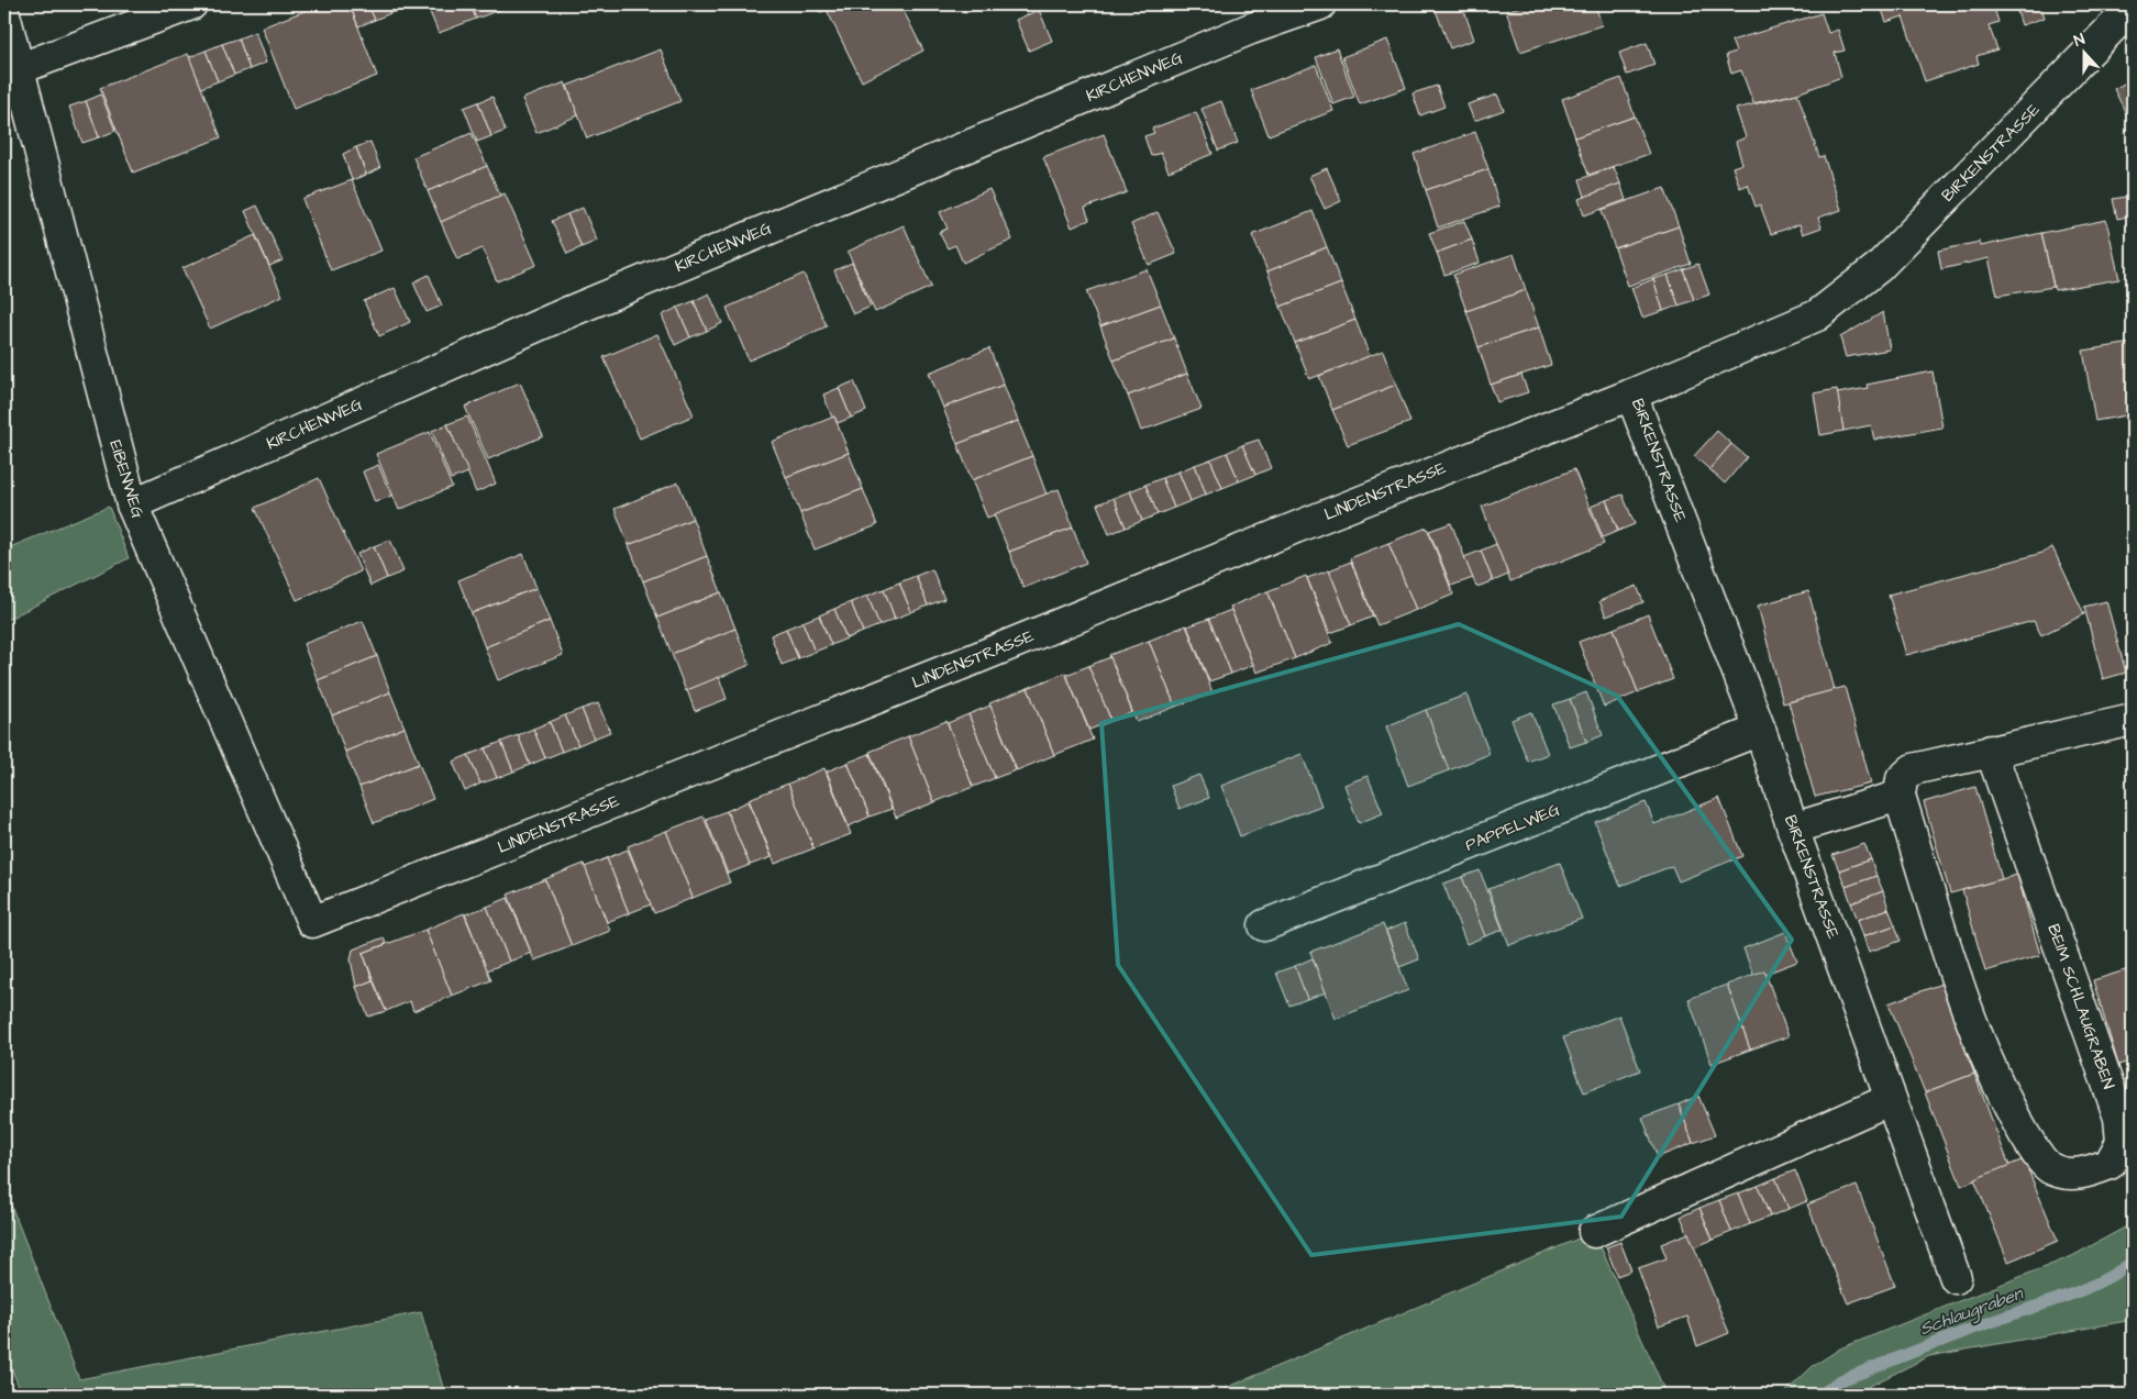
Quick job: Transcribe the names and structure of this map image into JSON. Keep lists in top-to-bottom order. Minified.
{"streets":{"street":["KIRCHENWEG","BIRKENSTRASSE","EIBENWEG","LINDENSTRASSE","PAPPELWEG","BEIM SCHLAUGRABEN"]},"crossings":[["KIRCHENWEG","EIBENWEG"],["BIRKENSTRASSE","LINDENSTRASSE"],["BIRKENSTRASSE","PAPPELWEG"],["EIBENWEG","LINDENSTRASSE"]],"water":["Schlaugraben"],"north":"top"}
